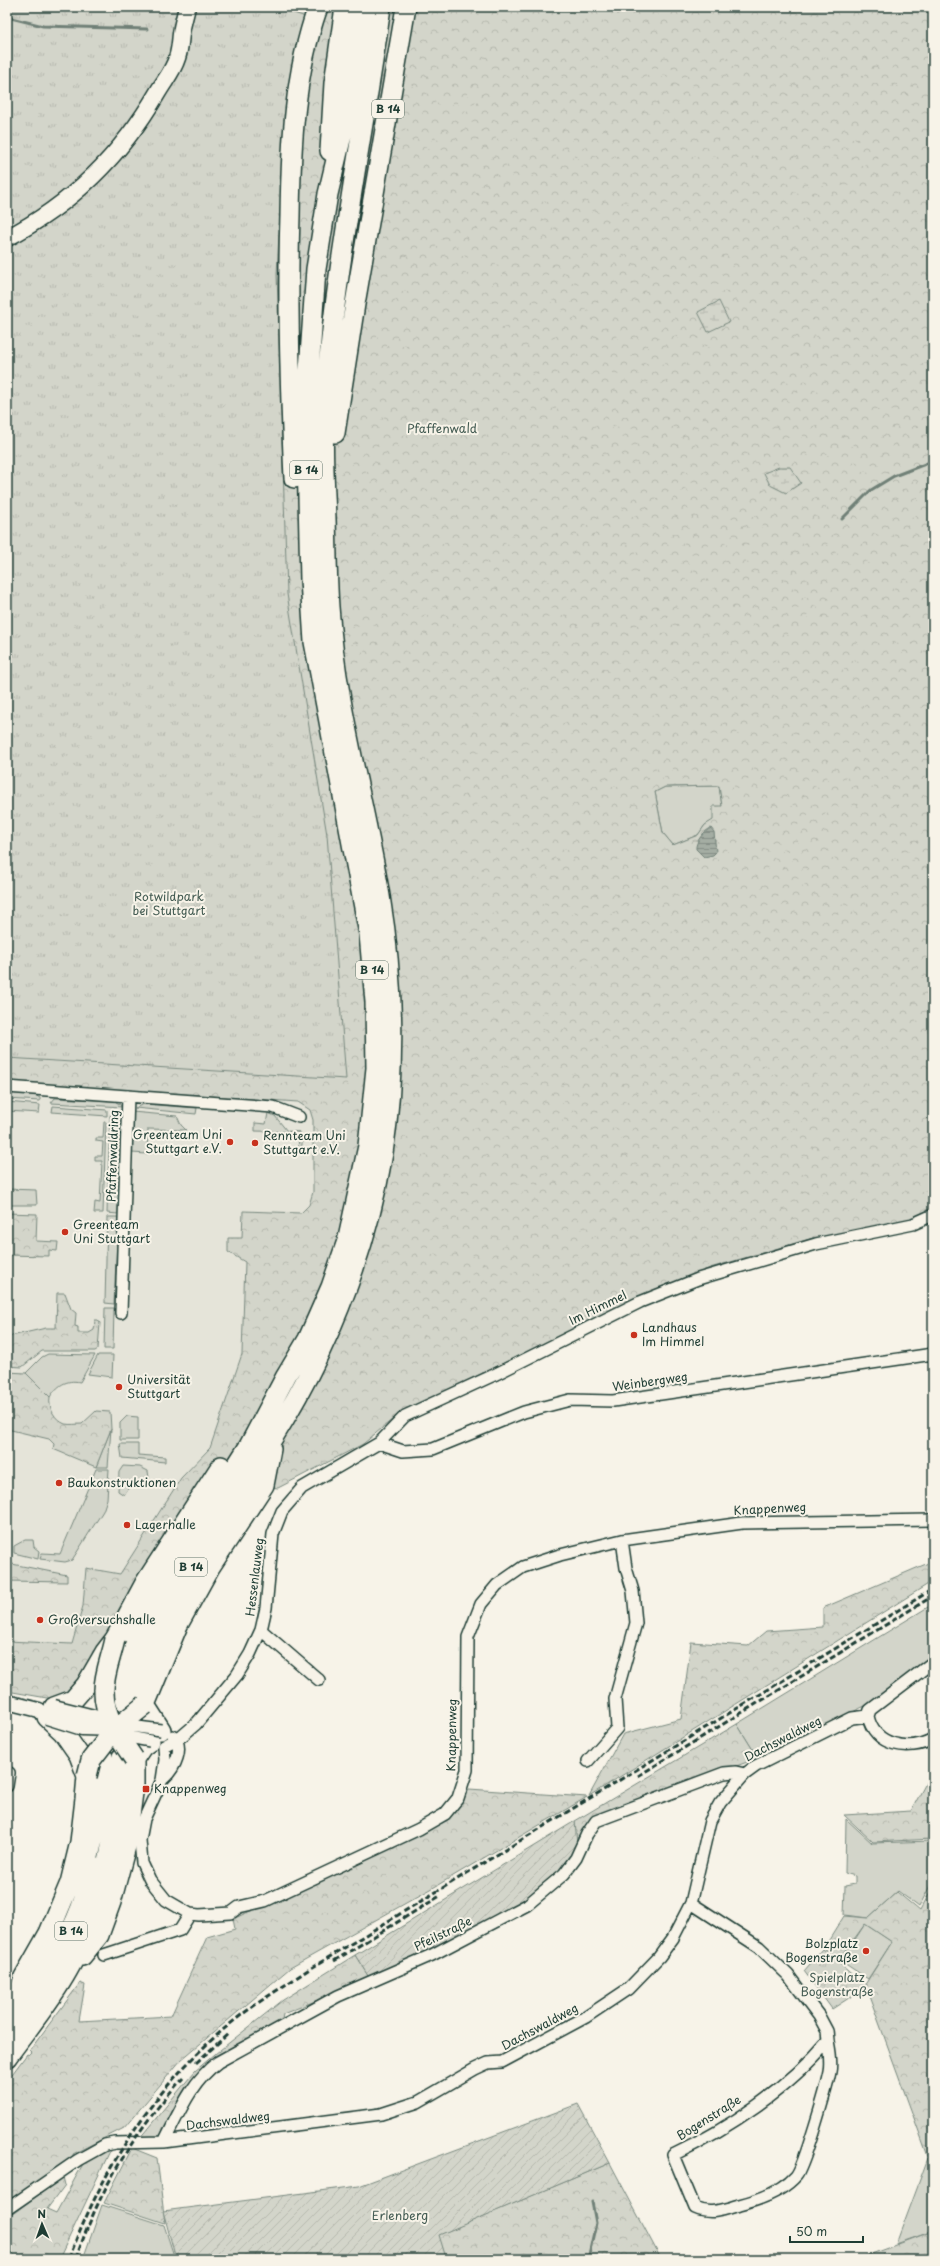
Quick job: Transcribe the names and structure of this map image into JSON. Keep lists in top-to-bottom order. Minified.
{"streets":{"highway":["B 14"],"street":["Pfaffenwaldring","Im Himmel","Weinbergweg","Knappenweg","Hessenlauweg","Dachswaldweg","Pfeilstraße","Bogenstraße"]},"crossings":[["Im Himmel","Weinbergweg"],["Im Himmel","Hessenlauweg"],["Dachswaldweg","Pfeilstraße"],["Dachswaldweg","Bogenstraße"]],"parks":["Pfaffenwald","Rotwildpark bei Stuttgart","Spielplatz Bogenstraße","Erlenberg"],"places":{"other":["Greenteam Uni Stuttgart e.V.","Rennteam Uni Stuttgart e.V.","Greenteam Uni Stuttgart","Landhaus Im Himmel","Universität Stuttgart","Baukonstruktionen","Lagerhalle","Großversuchshalle","Bolzplatz Bogenstraße"],"transit":["Knappenweg"]},"scale_bar":"50 m","north":"top"}
